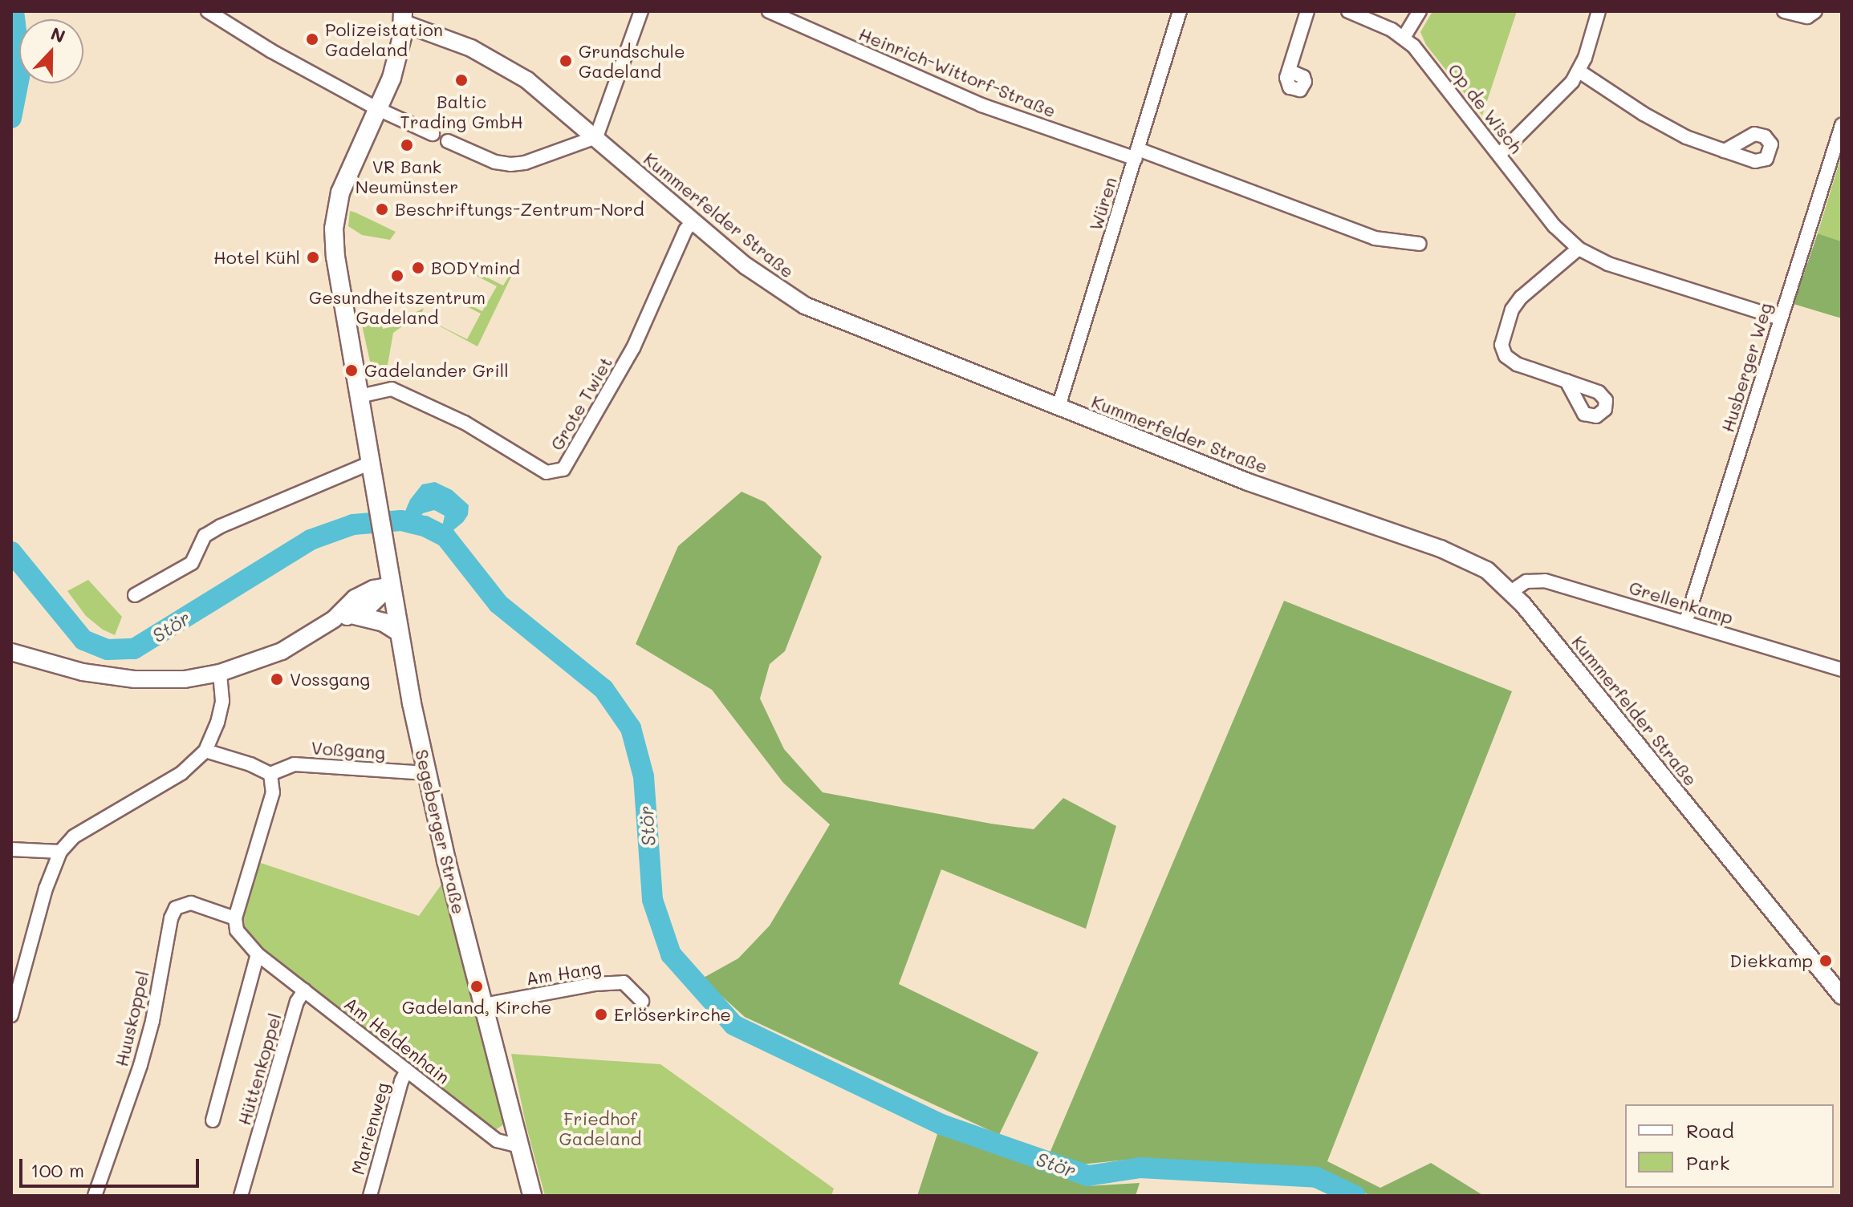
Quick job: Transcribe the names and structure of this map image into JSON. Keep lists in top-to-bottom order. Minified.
{"streets":{"main road":["Segeberger Straße"],"street":["Heinrich-Wittorf-Straße","Op de Wisch","Würen","Kummerfelder Straße","Husberger Weg","Grote Twiet","Grellenkamp","Voßgang","Am Hang","Huuskoppel","Am Heldenhain","Hüttenkoppel","Marienweg"]},"crossings":[["Heinrich-Wittorf-Straße","Würen"],["Op de Wisch","Husberger Weg"],["Würen","Kummerfelder Straße"],["Kummerfelder Straße","Grote Twiet"],["Kummerfelder Straße","Grellenkamp"],["Kummerfelder Straße","Segeberger Straße"],["Husberger Weg","Grellenkamp"],["Grote Twiet","Segeberger Straße"],["Voßgang","Segeberger Straße"],["Segeberger Straße","Am Hang"],["Segeberger Straße","Am Heldenhain"],["Huuskoppel","Am Heldenhain"],["Am Heldenhain","Hüttenkoppel"],["Am Heldenhain","Marienweg"]],"water":["Stör"],"parks":["Friedhof Gadeland"],"places":["Polizeistation Gadeland","Grundschule Gadeland","Baltic Trading GmbH","VR Bank Neumünster","Beschriftungs-Zentrum-Nord","Hotel Kühl","BODYmind","Gesundheitszentrum Gadeland","Gadelander Grill","Vossgang","Diekkamp","Gadeland, Kirche","Erlöserkirche"],"legend":["Road","Park"],"scale_bar":"100 m","north":"top"}
